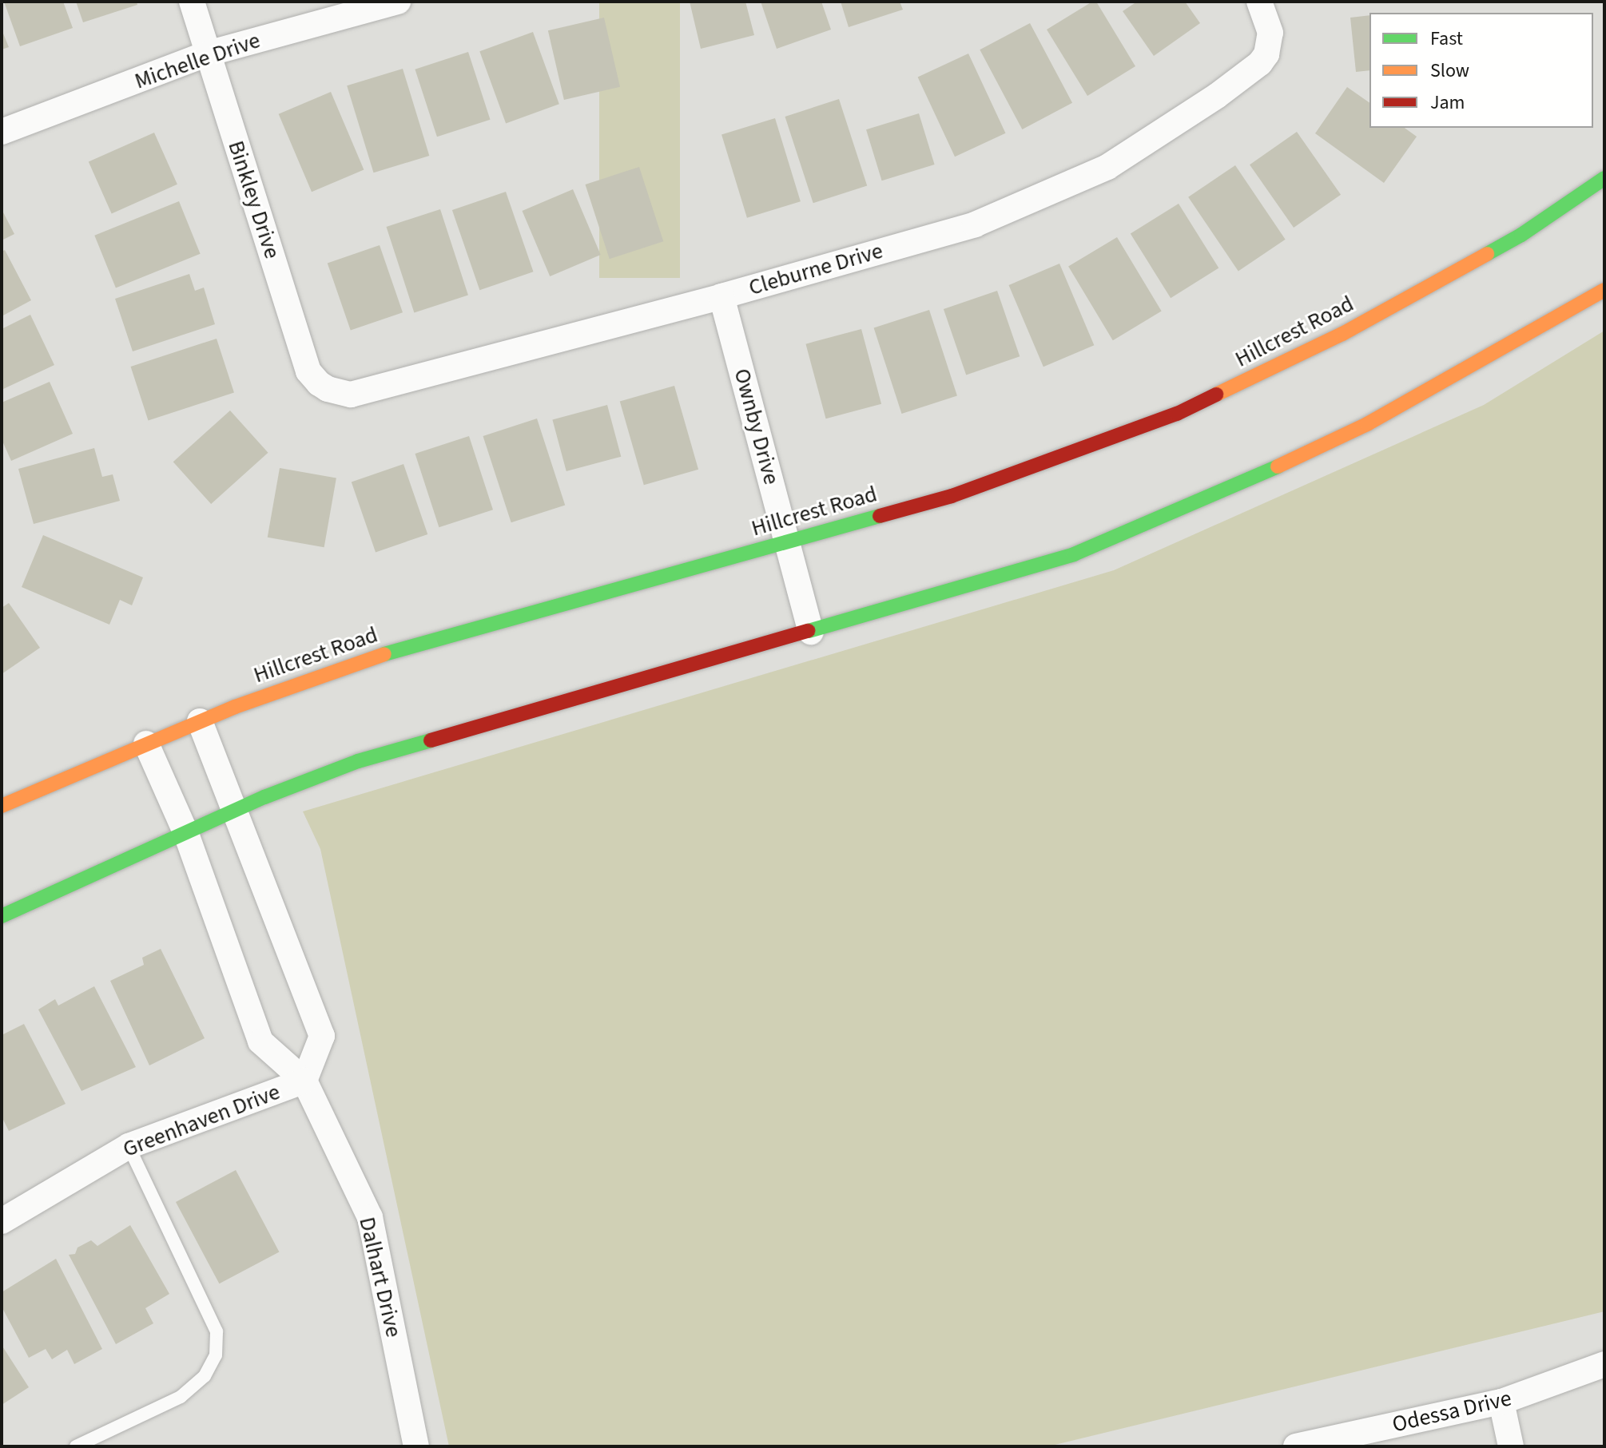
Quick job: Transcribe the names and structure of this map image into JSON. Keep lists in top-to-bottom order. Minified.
{"streets":{"main road":["Hillcrest Road"],"street":["Michelle Drive","Binkley Drive","Cleburne Drive","Ownby Drive","Greenhaven Drive","Dalhart Drive","Odessa Drive"]},"crossings":[["Michelle Drive","Binkley Drive"],["Binkley Drive","Cleburne Drive"],["Cleburne Drive","Ownby Drive"],["Hillcrest Road","Ownby Drive"],["Hillcrest Road","Dalhart Drive"],["Greenhaven Drive","Dalhart Drive"]],"legend":["Fast","Slow","Jam"]}
